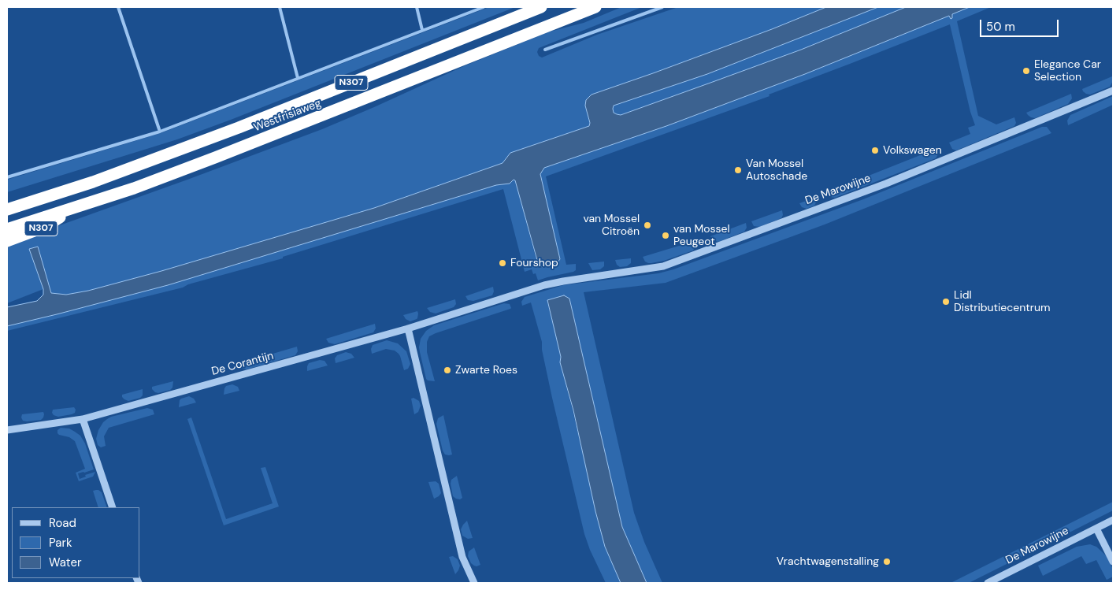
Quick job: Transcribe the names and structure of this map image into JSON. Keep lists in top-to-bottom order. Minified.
{"streets":{"highway":["N307","Westfrisiaweg"],"street":["De Marowijne","De Corantijn"]},"crossings":[["N307","Westfrisiaweg"],["De Marowijne","De Corantijn"]],"places":["Elegance Car Selection","Volkswagen","Van Mossel Autoschade","van Mossel Citroën","van Mossel Peugeot","Fourshop","Lidl Distributiecentrum","Zwarte Roes","Vrachtwagenstalling"],"legend":["Road","Park","Water"],"scale_bar":"50 m"}
